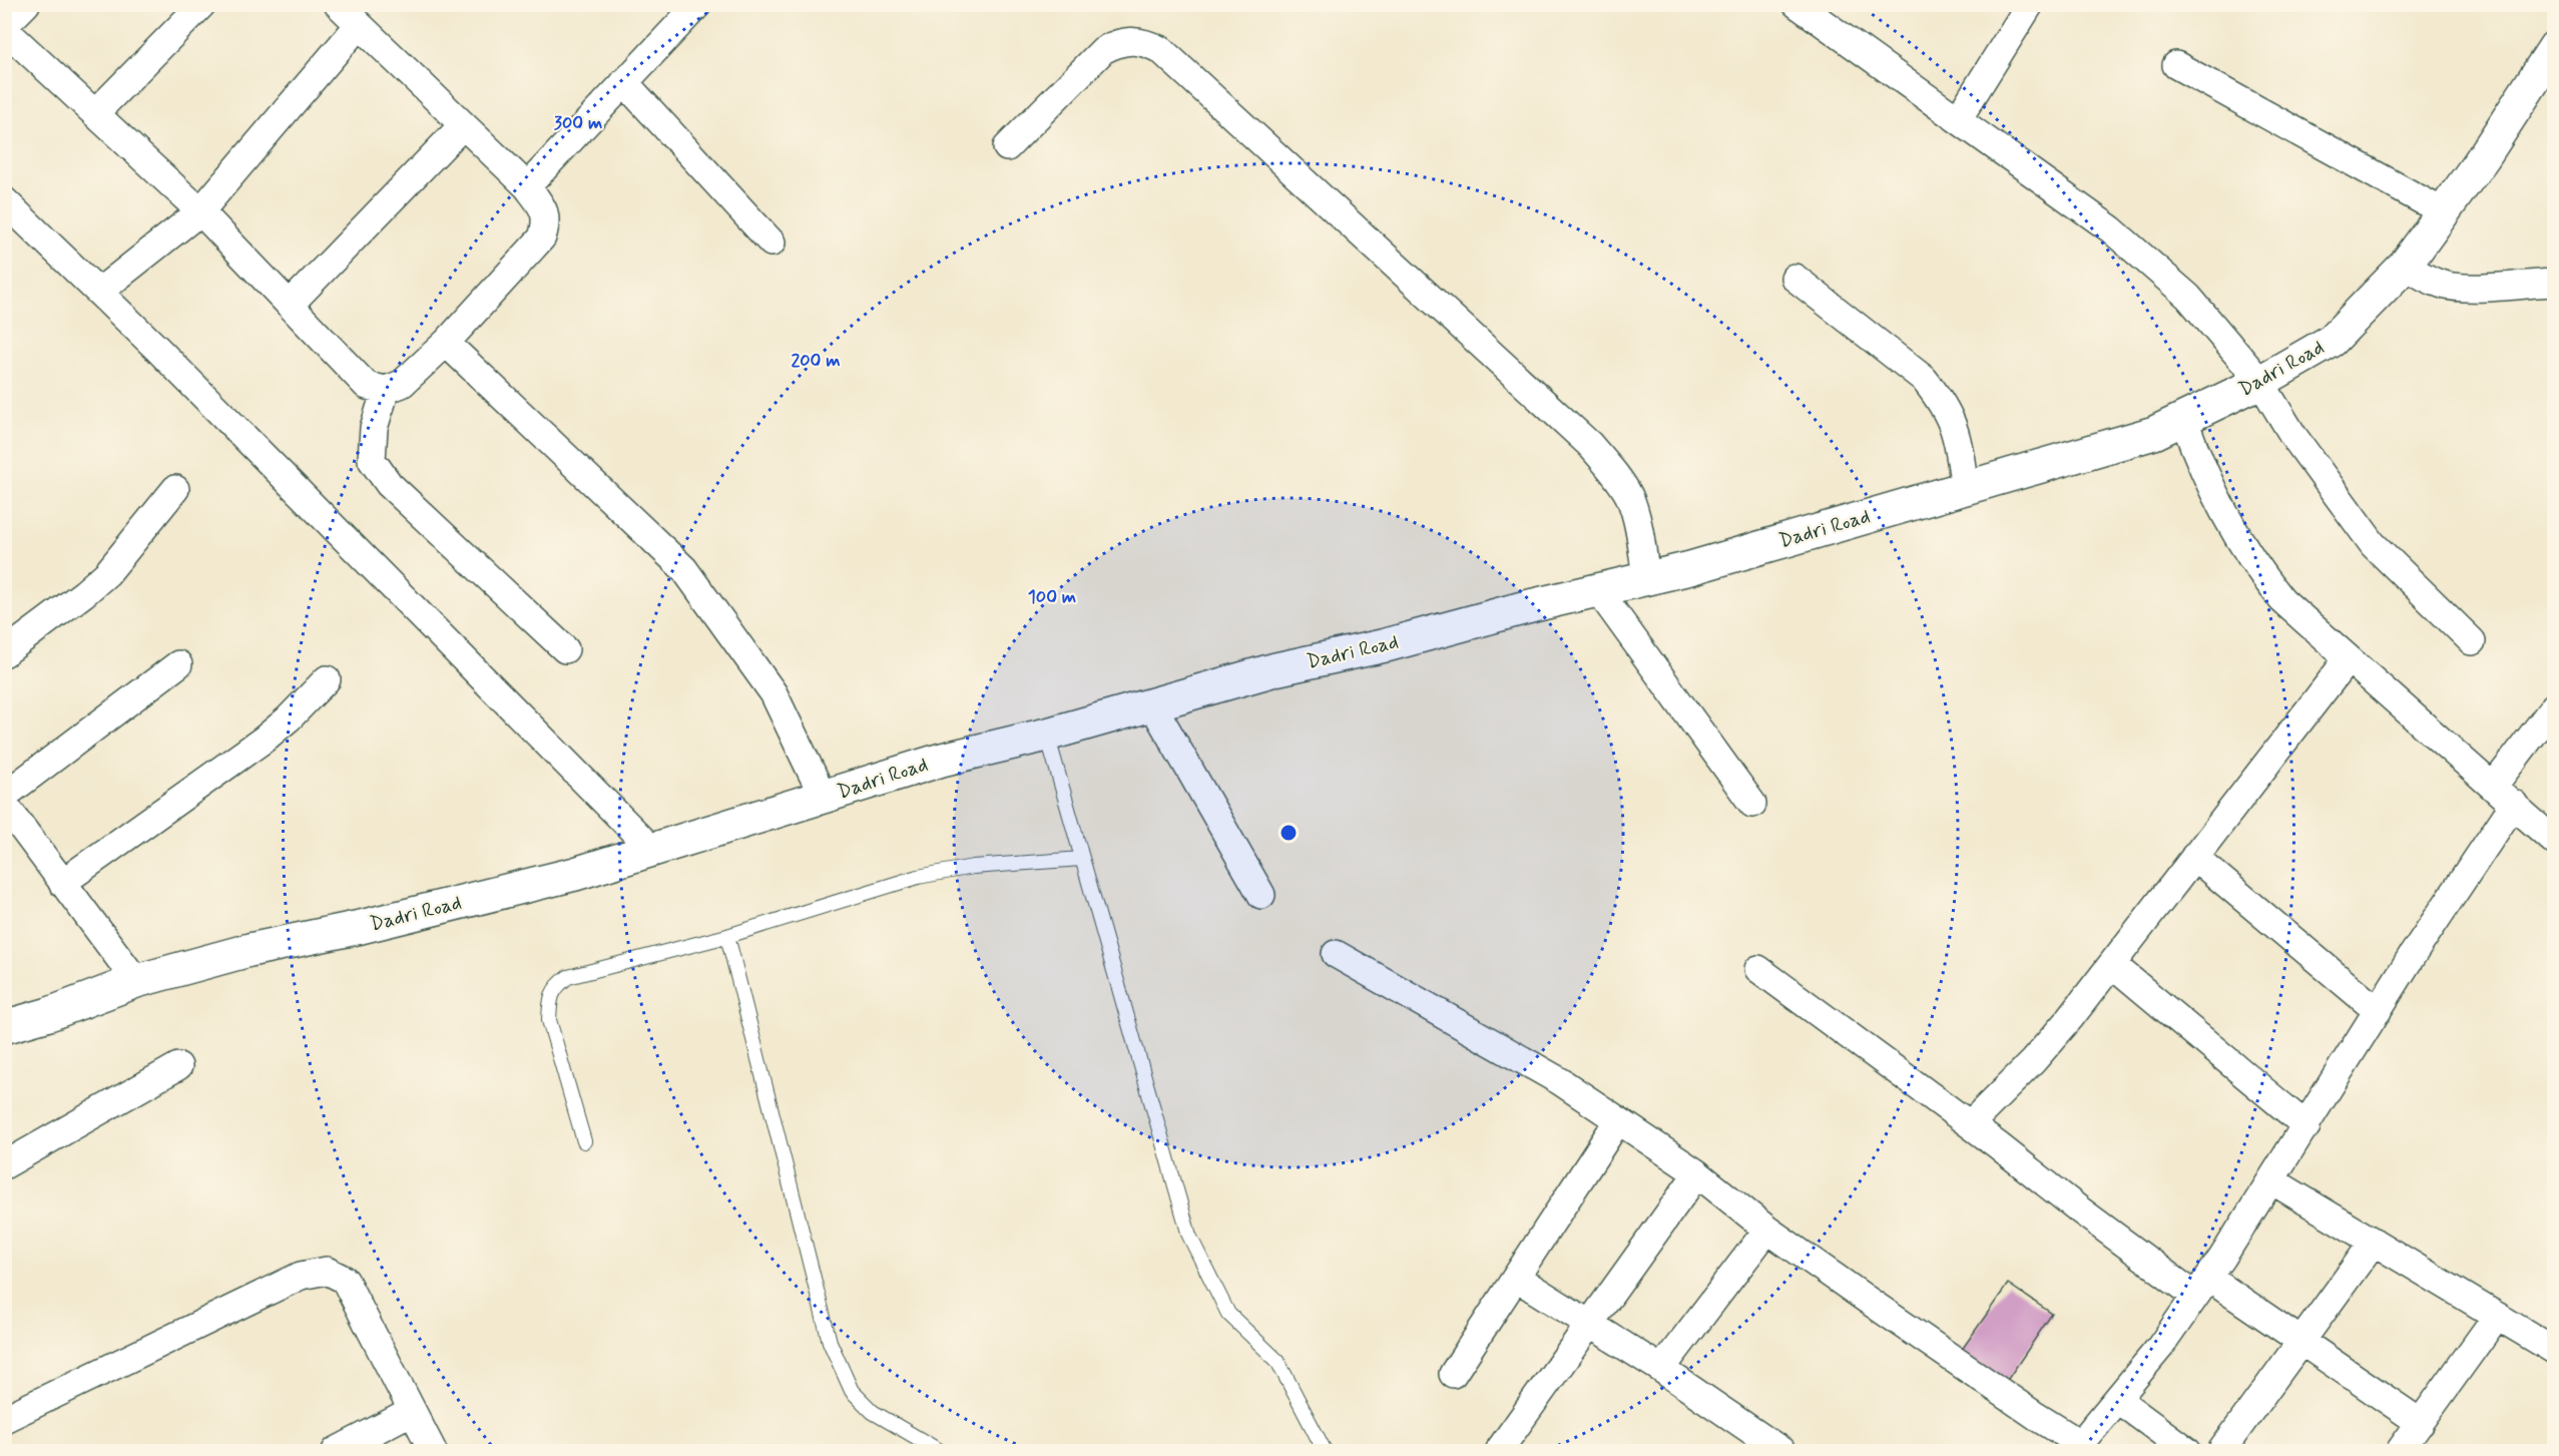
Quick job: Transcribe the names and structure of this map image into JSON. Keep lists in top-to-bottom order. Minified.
{"streets":{"main road":["Dadri Road"]},"rings":["300 m","200 m","100 m"]}
